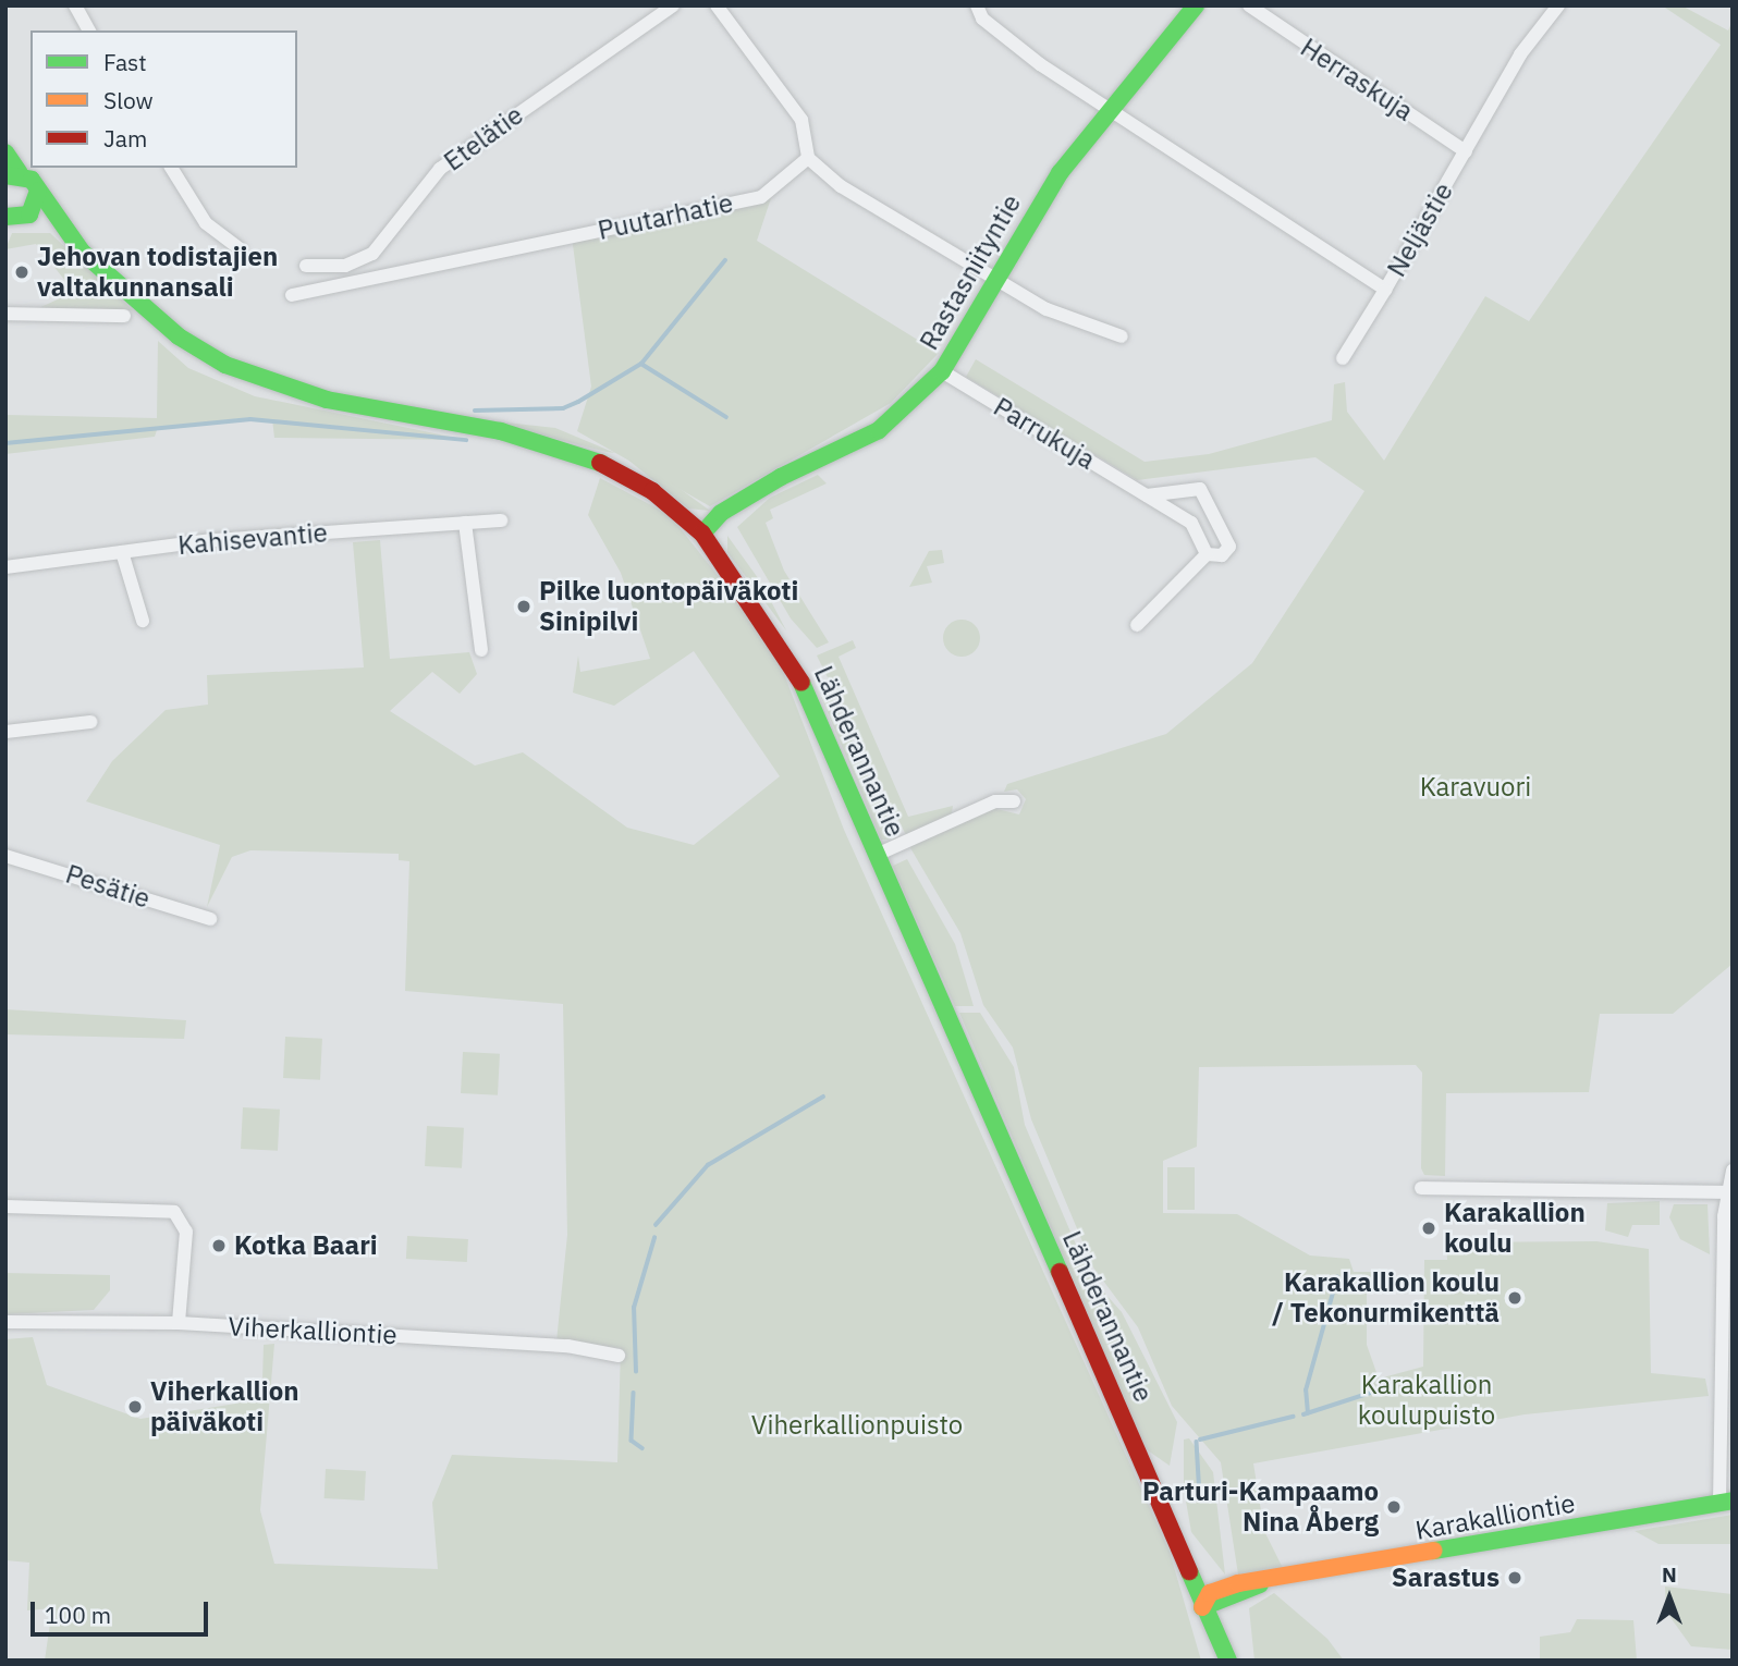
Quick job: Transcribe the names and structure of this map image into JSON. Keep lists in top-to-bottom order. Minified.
{"streets":{"main road":["Rastasniityntie","Lähderannantie","Karakalliontie"],"street":["Herraskuja","Etelätie","Puutarhatie","Neljästie","Parrukuja","Kahisevantie","Pesätie","Viherkalliontie"]},"crossings":[["Herraskuja","Neljästie"],["Neljästie","Rastasniityntie"],["Rastasniityntie","Parrukuja"],["Rastasniityntie","Lähderannantie"],["Lähderannantie","Karakalliontie"]],"parks":["Karavuori","Karakallion koulupuisto","Viherkallionpuisto"],"places":["Jehovan todistajien valtakunnansali","Pilke luontopäiväkoti Sinipilvi","Karakallion koulu","Kotka Baari","Karakallion koulu / Tekonurmikenttä","Viherkallion päiväkoti","Parturi-Kampaamo Nina Åberg","Sarastus"],"legend":["Fast","Slow","Jam"],"scale_bar":"100 m","north":"top"}
